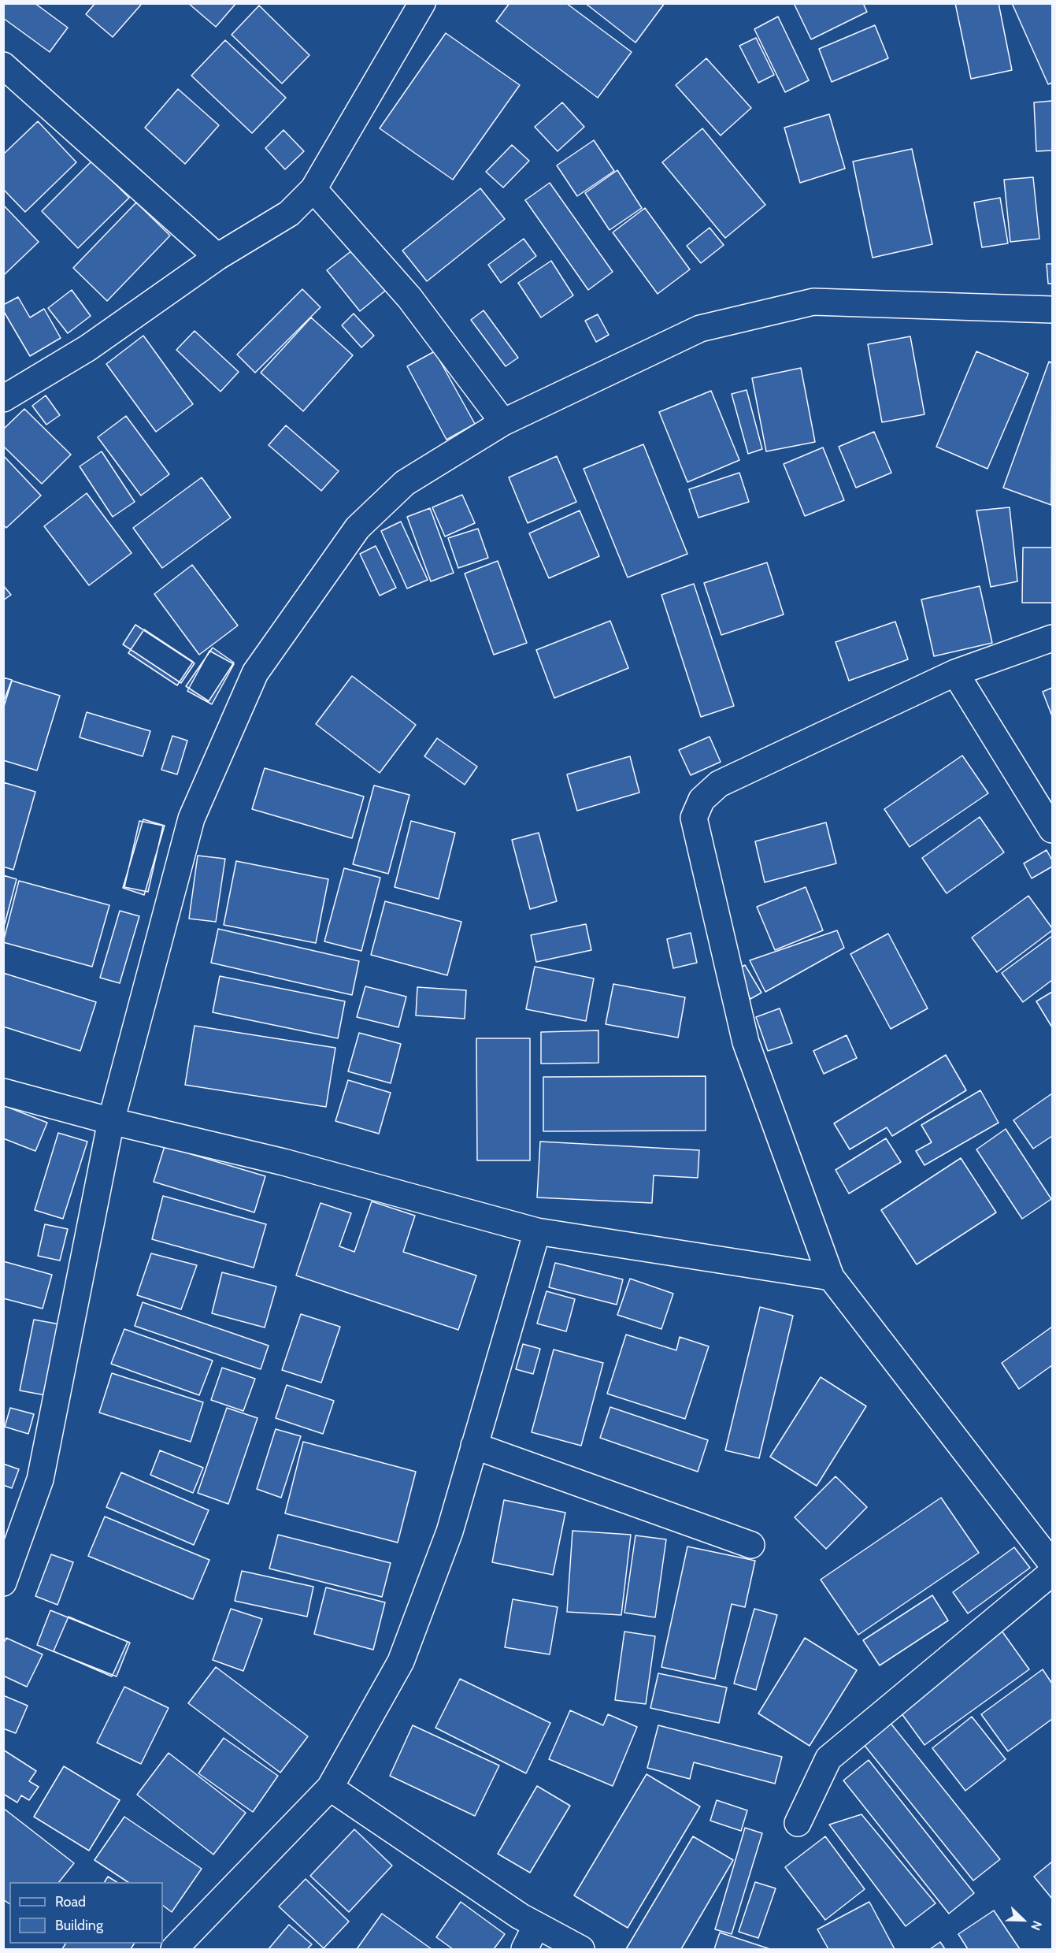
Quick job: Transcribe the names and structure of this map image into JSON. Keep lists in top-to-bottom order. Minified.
{"legend":["Road","Building"],"north":"bottom right"}
